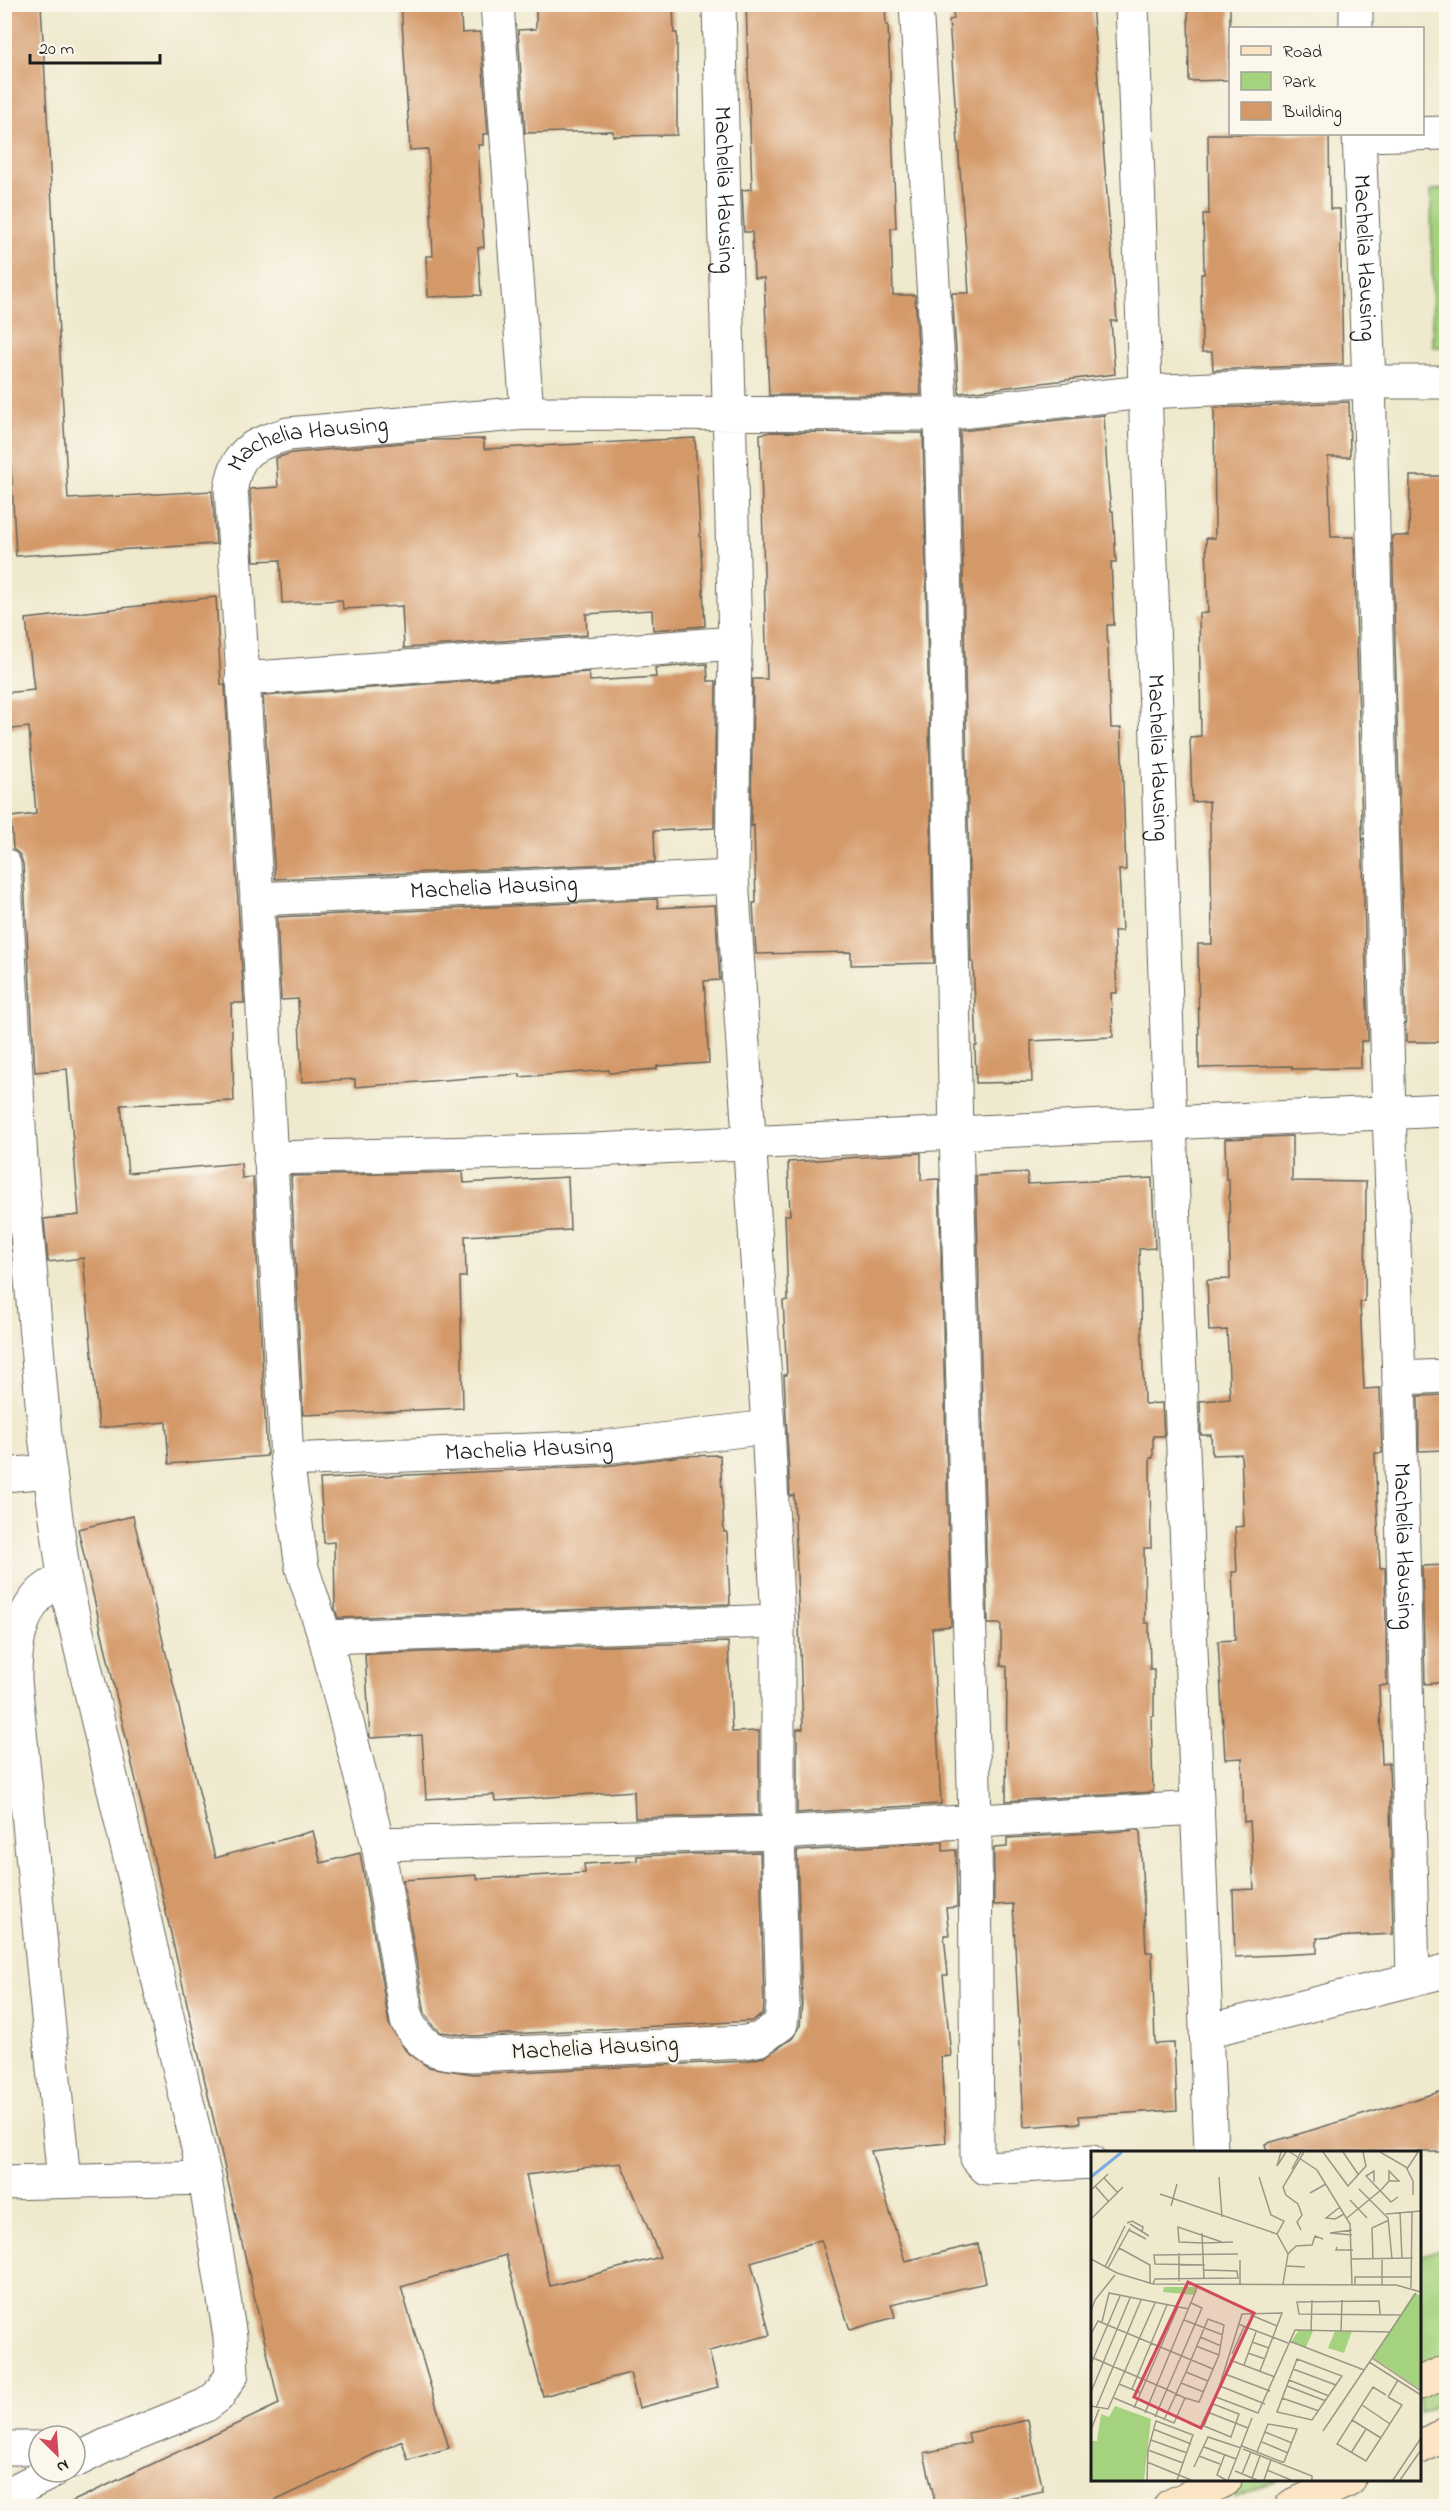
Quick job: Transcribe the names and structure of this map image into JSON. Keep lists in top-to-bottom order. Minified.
{"streets":{"street":["Machelia Hausing"]},"legend":["Road","Park","Building"],"scale_bar":"20 m","north":"bottom right"}
